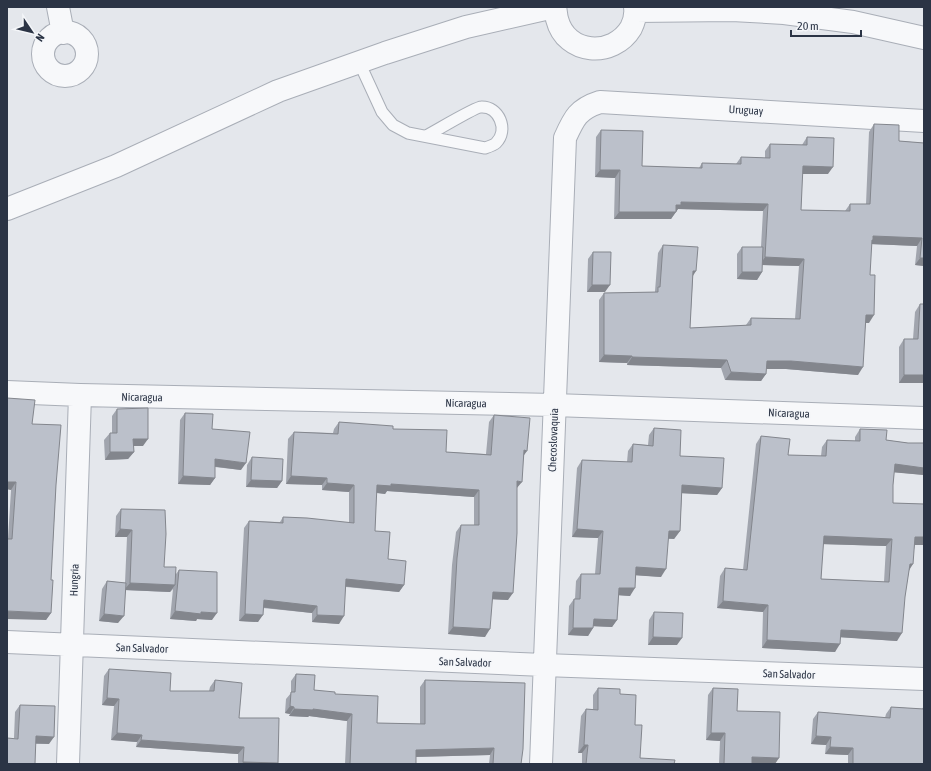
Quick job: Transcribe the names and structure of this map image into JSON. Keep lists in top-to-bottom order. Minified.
{"streets":{"street":["Uruguay","Nicaragua","Checoslovaquia","Hungria","San Salvador"]},"crossings":[["Uruguay","Checoslovaquia"],["Nicaragua","Checoslovaquia"],["Nicaragua","Hungria"],["Checoslovaquia","San Salvador"],["Hungria","San Salvador"]],"scale_bar":"20 m","north":"bottom right"}
